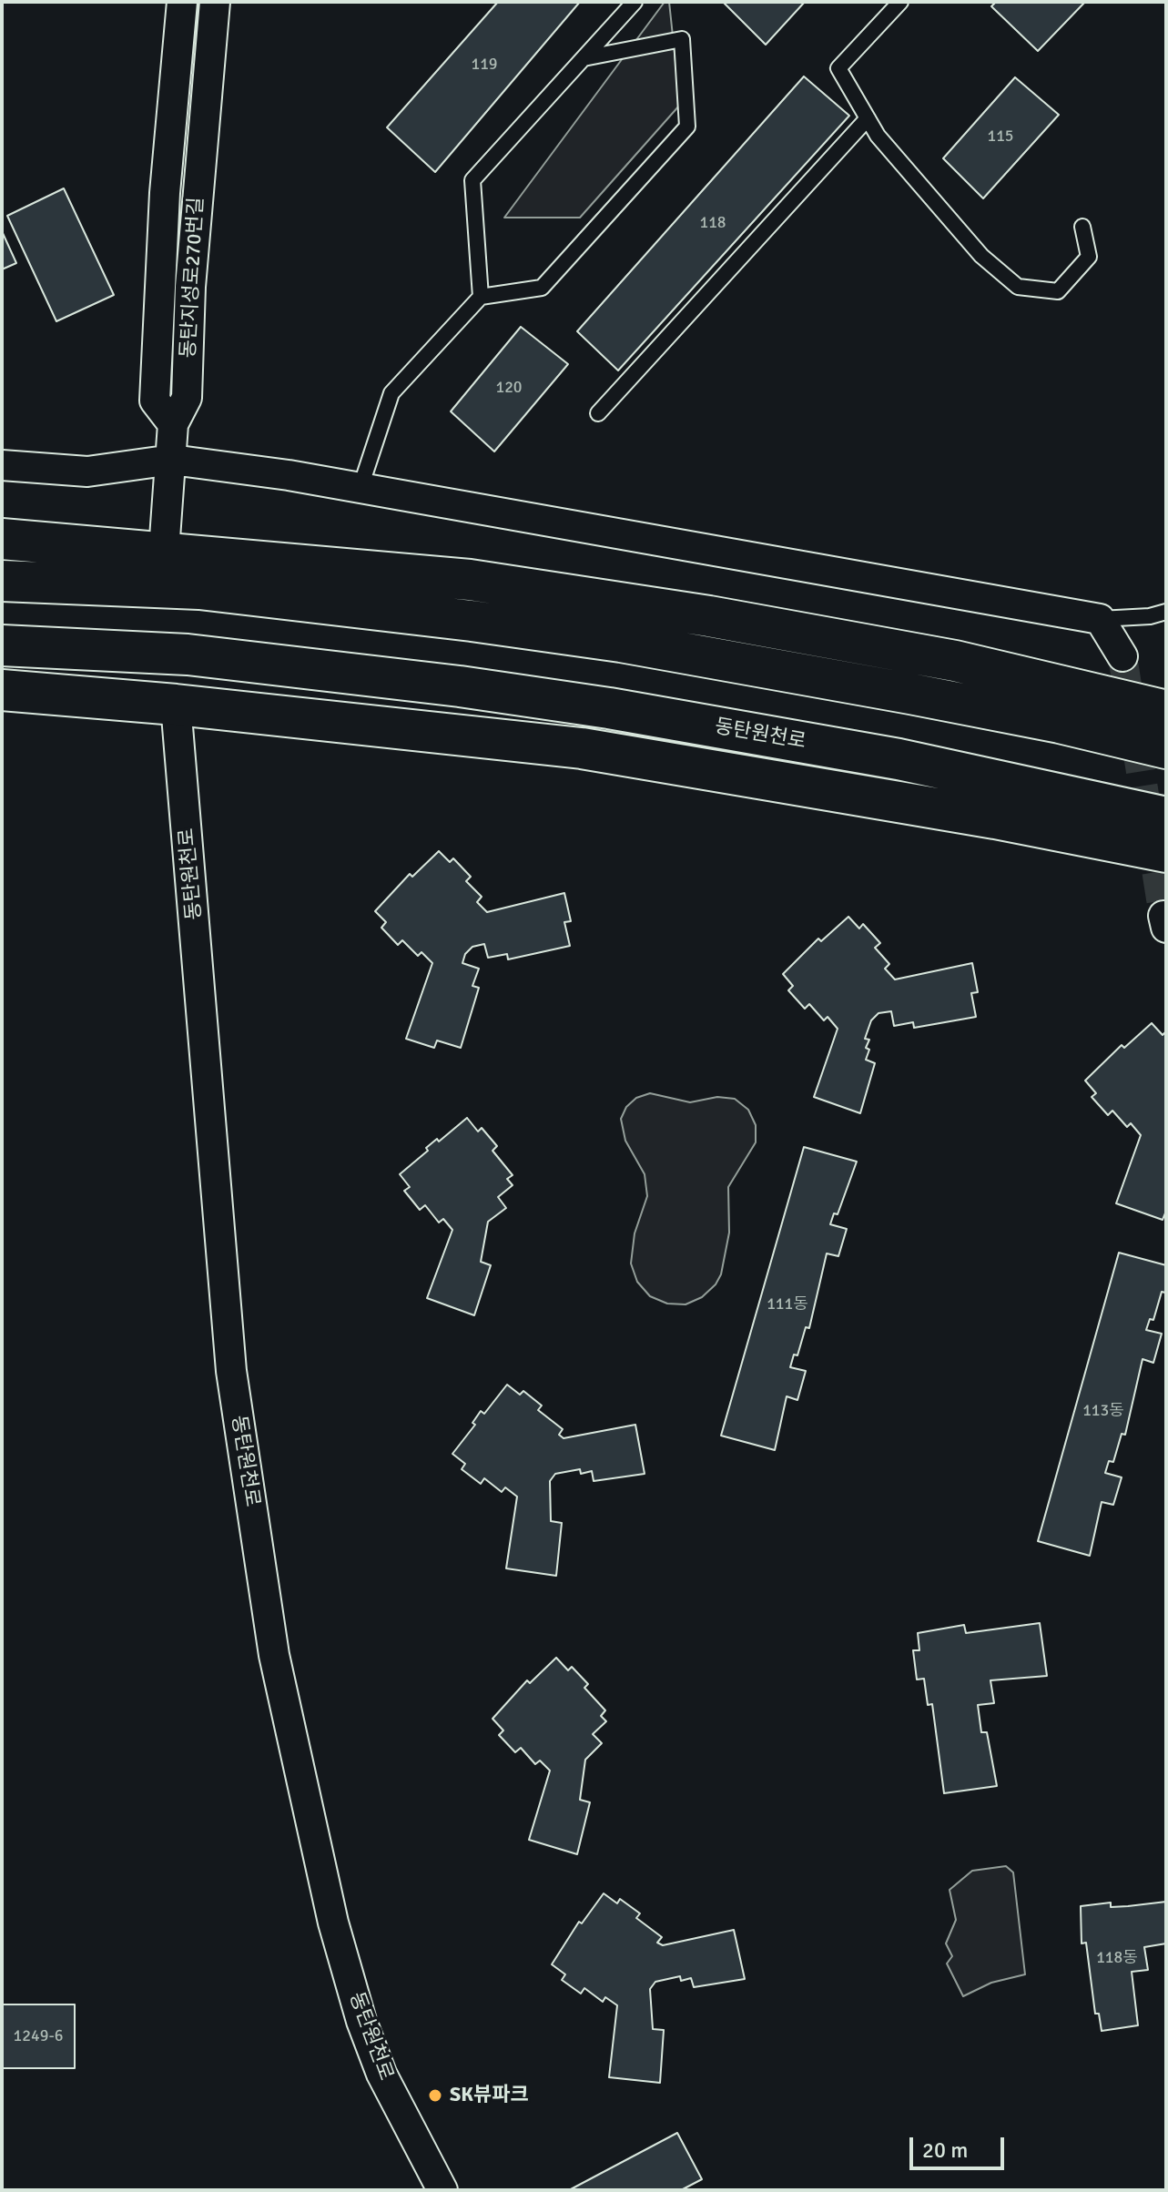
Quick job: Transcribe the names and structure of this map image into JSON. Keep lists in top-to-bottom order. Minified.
{"streets":{"main road":["동탄원천로"],"street":["동탄지성로270번길"]},"places":["SK뷰파크"],"house_numbers":["119","115","118","120","111동","113동","118동","1249-6"],"scale_bar":"20 m"}
